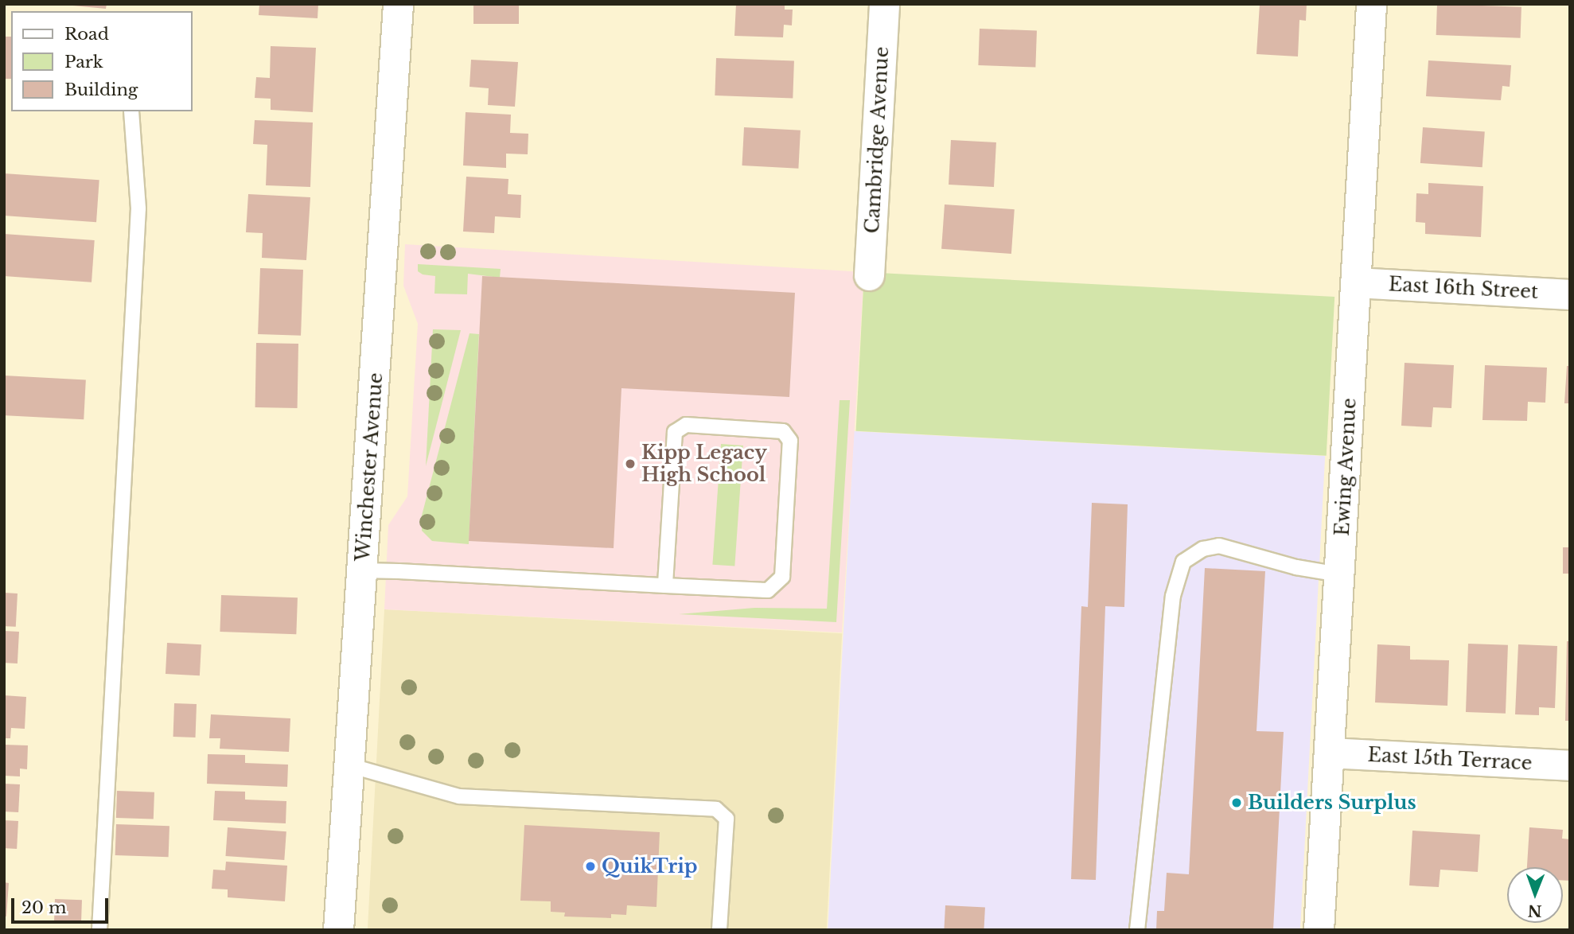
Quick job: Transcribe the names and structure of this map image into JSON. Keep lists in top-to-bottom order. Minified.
{"streets":{"street":["Cambridge Avenue","East 16th Street","Winchester Avenue","Ewing Avenue","East 15th Terrace"]},"crossings":[["East 16th Street","Ewing Avenue"],["Ewing Avenue","East 15th Terrace"]],"places":["Kipp Legacy High School","Builders Surplus","QuikTrip"],"legend":["Road","Park","Building"],"scale_bar":"20 m","north":"bottom"}
